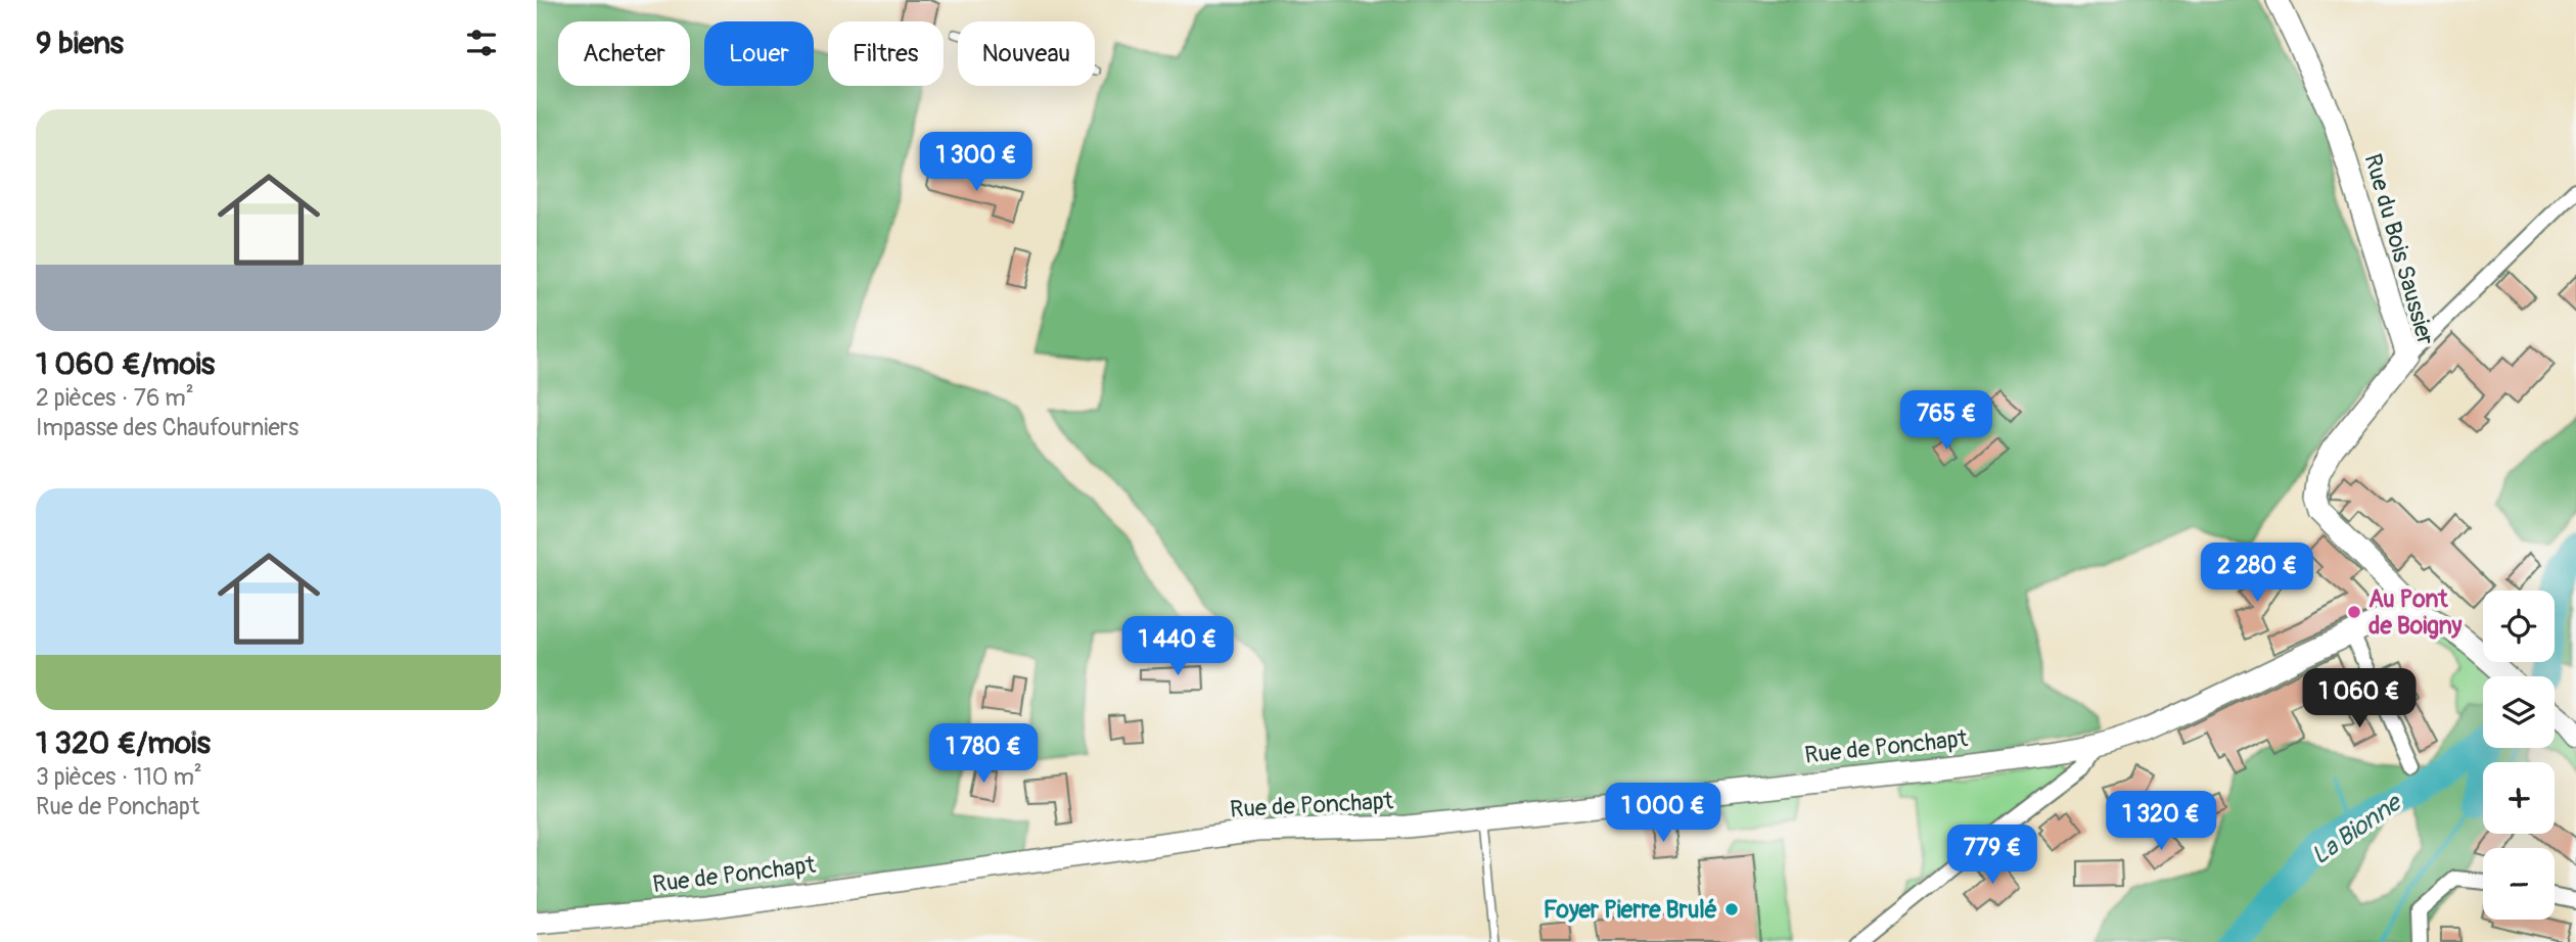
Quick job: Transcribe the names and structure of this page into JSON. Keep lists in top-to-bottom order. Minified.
{"streets":{"street":["Rue du Bois Saussier","Rue de Ponchapt"]},"crossings":[["Rue du Bois Saussier","Rue de Ponchapt"]],"water":["La Bionne"],"places":["Au Pont de Boigny","Foyer Pierre Brulé"],"page":{"heading":"9 biens","chip":["Acheter","Louer","Filtres","Nouveau"],"list":[{"name":"1 060 €/mois","note":"2 pièces · 76 m² · Impasse des Chaufourniers"},{"name":"1 320 €/mois","note":"3 pièces · 110 m² · Rue de Ponchapt"}],"price":["1 300 €","765 €","2 280 €","1 440 €","1 060 €","1 780 €","1 000 €","1 320 €","779 €"],"map_buttons":["+","−"]}}
